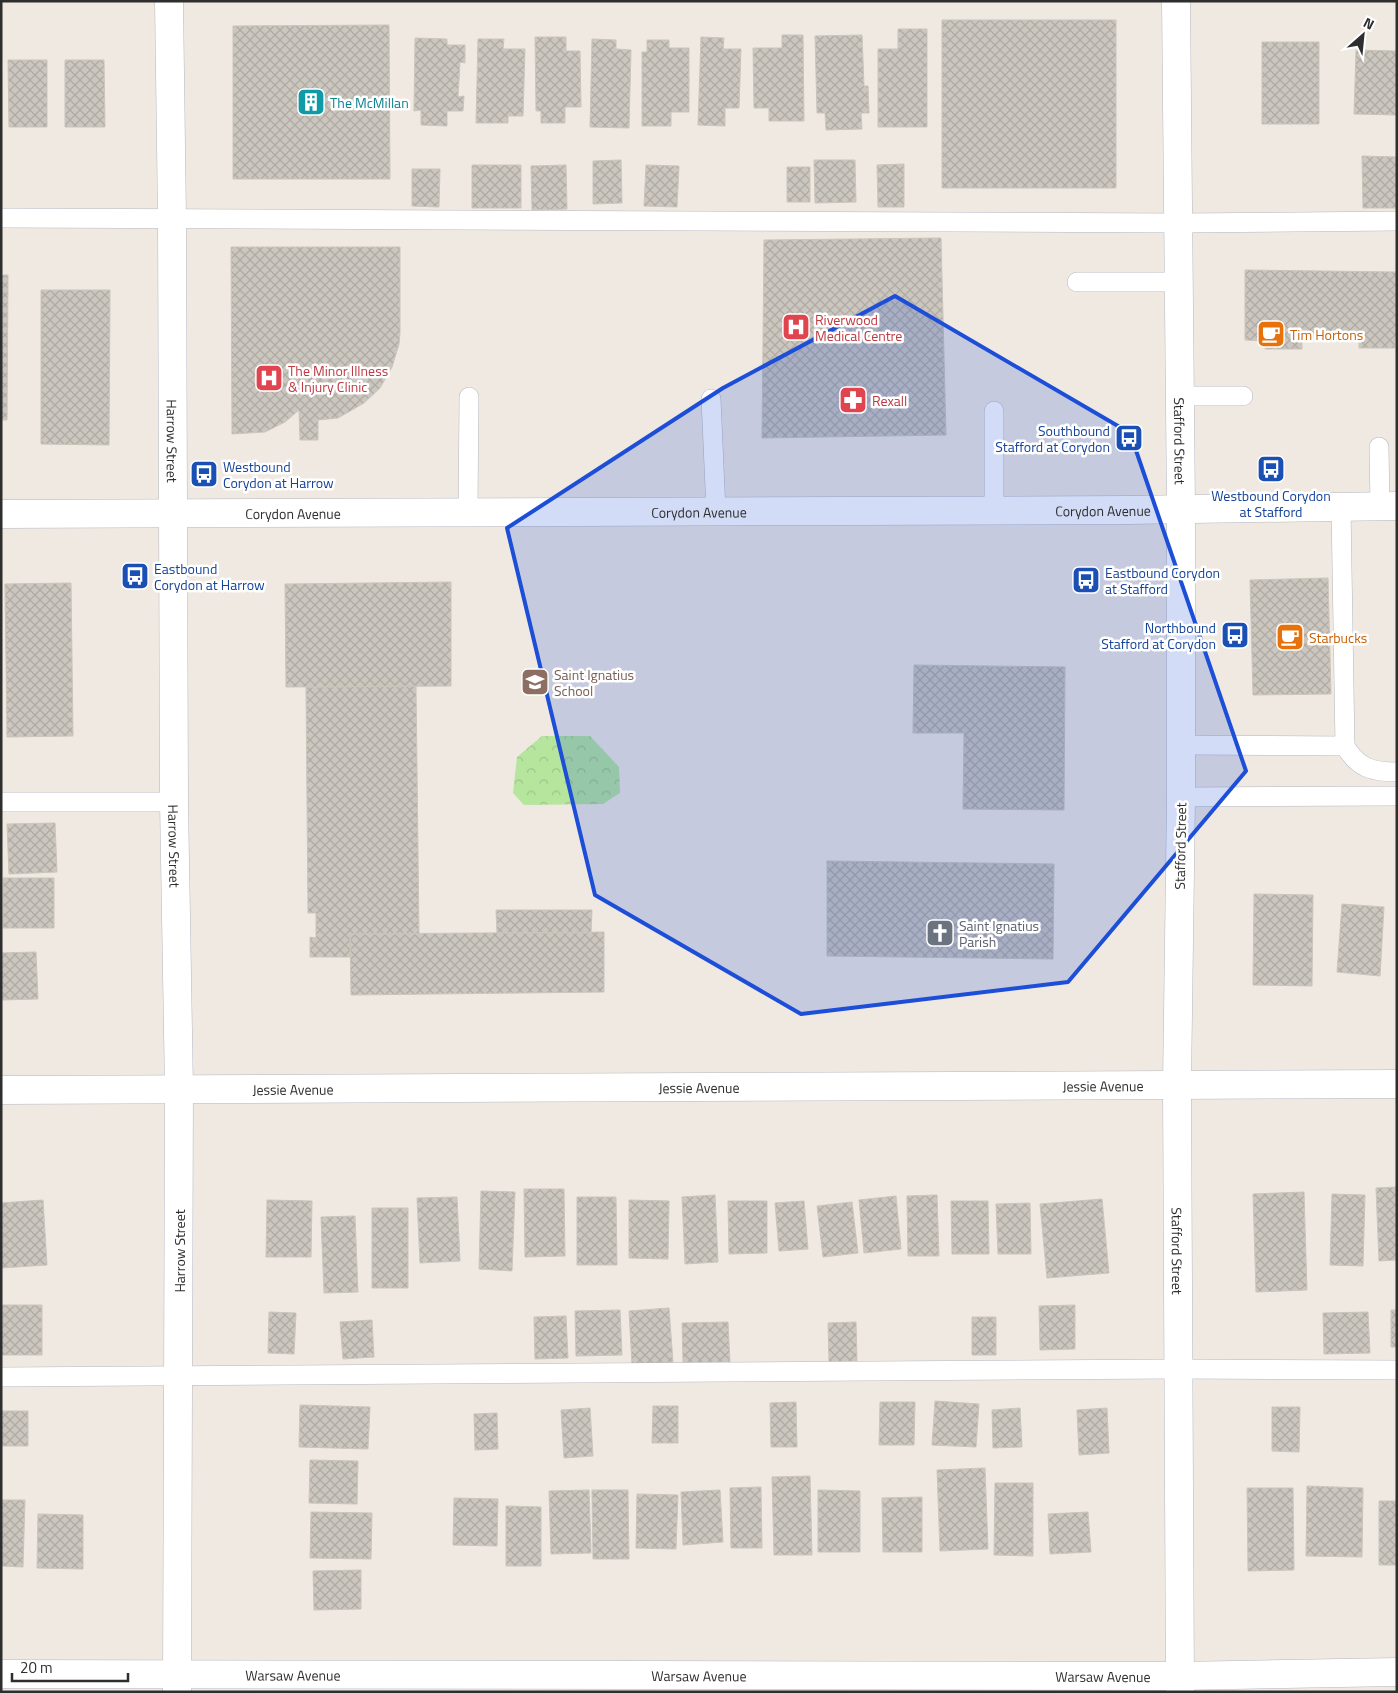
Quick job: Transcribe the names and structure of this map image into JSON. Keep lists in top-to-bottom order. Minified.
{"streets":{"street":["Harrow Street","Stafford Street","Corydon Avenue","Jessie Avenue","Warsaw Avenue"]},"crossings":[["Harrow Street","Corydon Avenue"],["Harrow Street","Jessie Avenue"],["Harrow Street","Warsaw Avenue"],["Stafford Street","Corydon Avenue"],["Stafford Street","Jessie Avenue"],["Stafford Street","Warsaw Avenue"]],"places":{"building":["The McMillan"],"hospital":["Riverwood Medical Centre","The Minor Illness & Injury Clinic"],"cafe":["Tim Hortons","Starbucks"],"pharmacy":["Rexall"],"bus stop":["Southbound Stafford at Corydon","Westbound Corydon at Stafford","Westbound Corydon at Harrow","Eastbound Corydon at Harrow","Eastbound Corydon at Stafford","Northbound Stafford at Corydon"],"school or university":["Saint Ignatius School"],"church":["Saint Ignatius Parish"]},"scale_bar":"20 m","north":"top right"}
